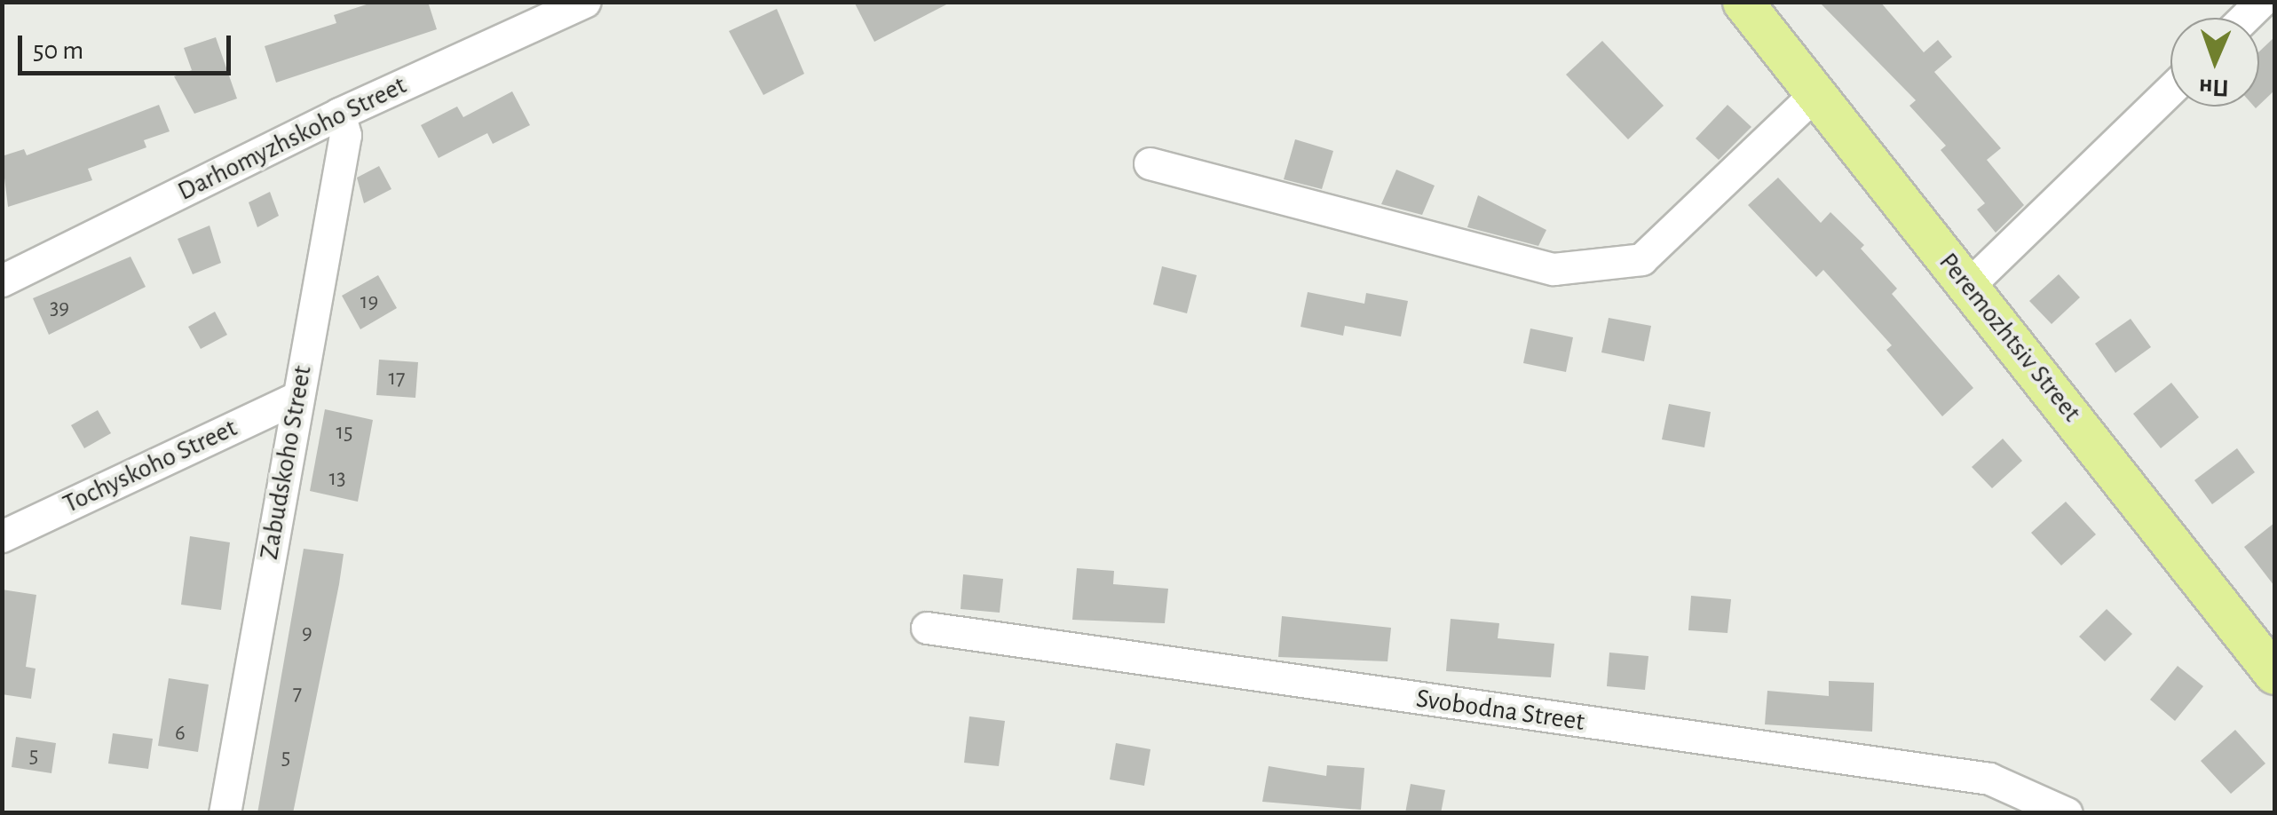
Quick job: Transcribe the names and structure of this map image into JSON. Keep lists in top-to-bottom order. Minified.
{"streets":{"main road":["Peremozhtsiv Street"],"street":["Darhomyzhskoho Street","Zabudskoho Street","Tochyskoho Street","Svobodna Street"]},"crossings":[["Darhomyzhskoho Street","Zabudskoho Street"],["Zabudskoho Street","Tochyskoho Street"]],"house_numbers":["19","39","17","15","13","9","7","6","5","5"],"scale_bar":"50 m","north":"bottom"}
